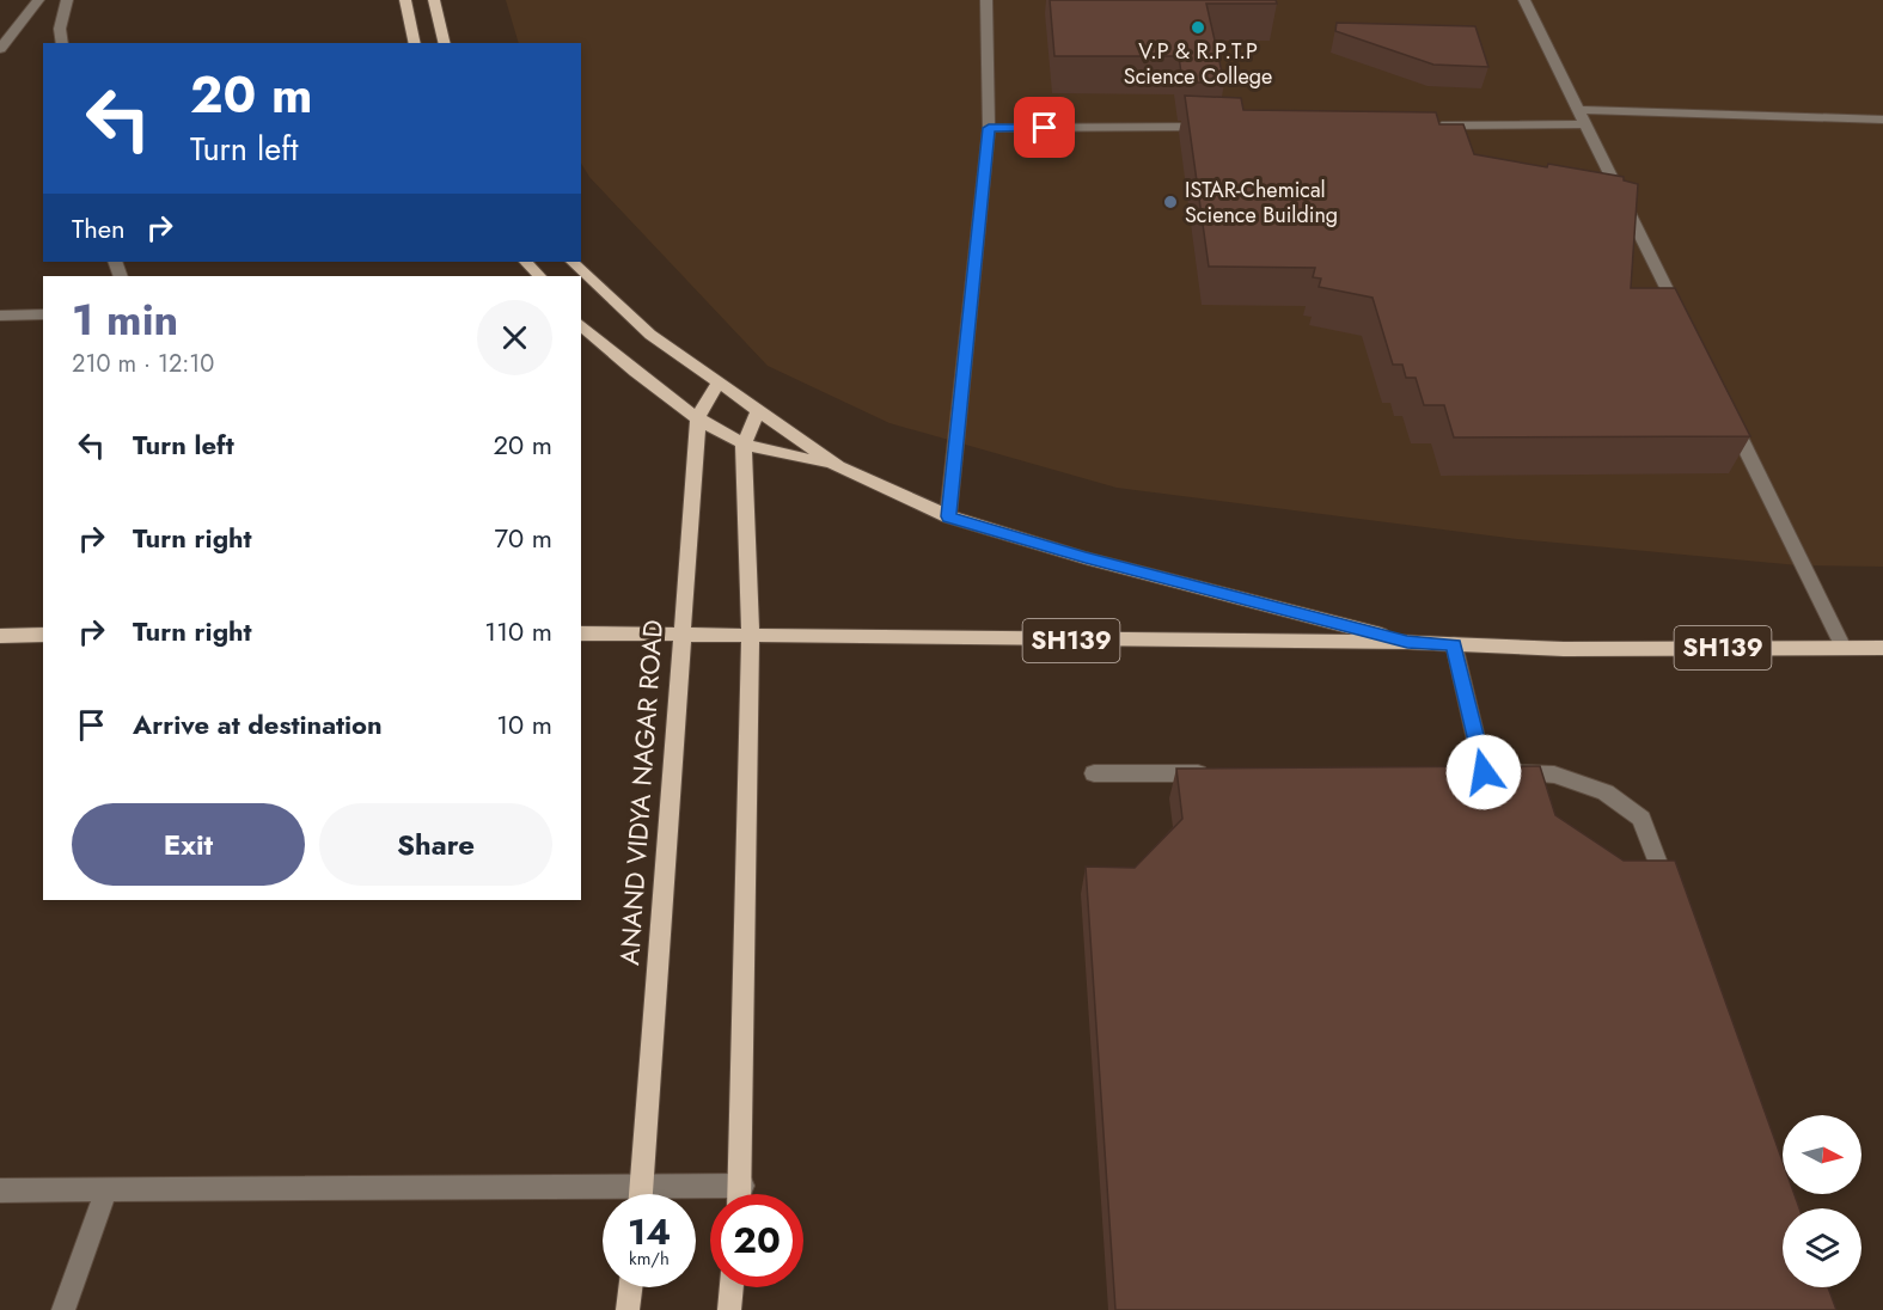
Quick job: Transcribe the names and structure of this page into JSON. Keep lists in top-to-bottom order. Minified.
{"streets":{"main road":["SH139","ANAND VIDYA NAGAR ROAD"]},"crossings":[["SH139","ANAND VIDYA NAGAR ROAD"]],"places":["V.P & R.P.T.P Science College","ISTAR-Chemical Science Building"],"north":"right","page":{"turn":["20 m","Turn left"],"then":"Then","heading":["1 min","210 m · 12:10"],"list":[{"name":"Turn left","value":"20 m"},{"name":"Turn right","value":"70 m"},{"name":"Turn right","value":"110 m"},{"name":"Arrive at destination","value":"10 m"}],"buttons":["Exit","Share"],"speed":"14 km/h","limit":"20"}}
